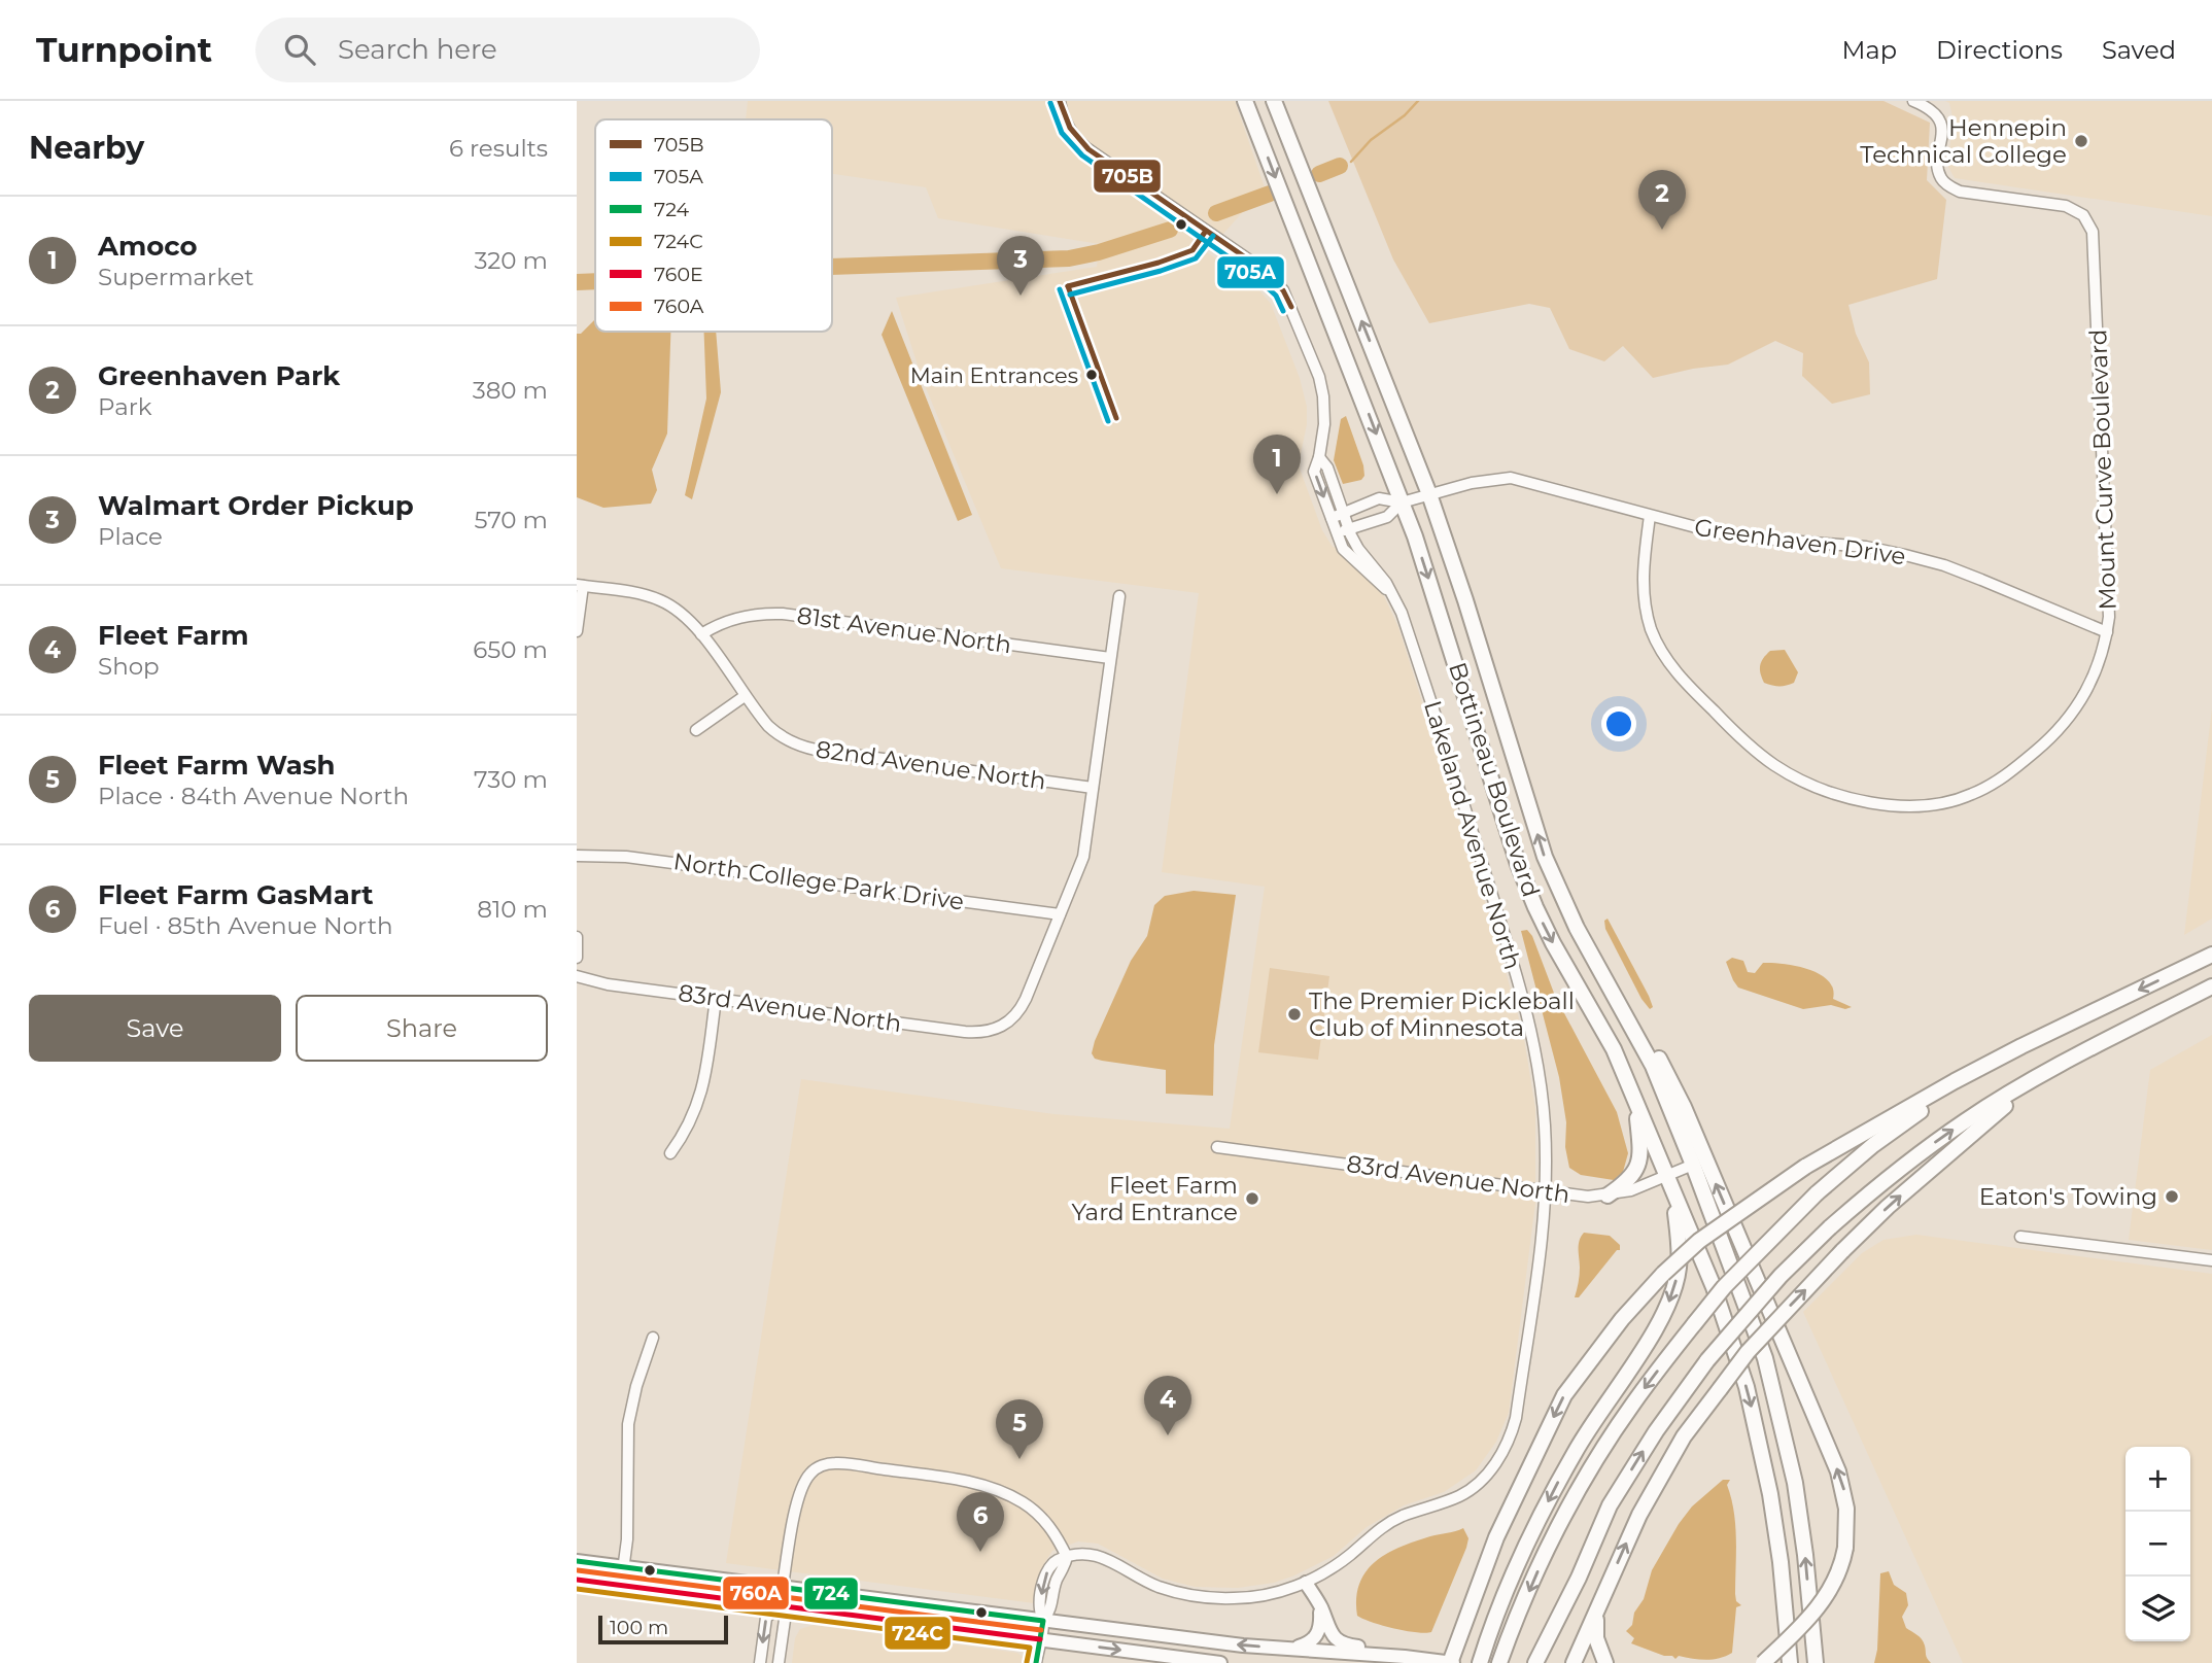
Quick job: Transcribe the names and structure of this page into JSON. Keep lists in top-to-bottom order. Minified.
{"streets":{"highway":["Bottineau Boulevard"],"street":["Mount Curve Boulevard","Greenhaven Drive","81st Avenue North","82nd Avenue North","Lakeland Avenue North","North College Park Drive","83rd Avenue North"]},"crossings":[["Mount Curve Boulevard","Greenhaven Drive"],["Greenhaven Drive","Bottineau Boulevard"],["81st Avenue North","82nd Avenue North"],["Bottineau Boulevard","83rd Avenue North"],["Lakeland Avenue North","83rd Avenue North"],["North College Park Drive","83rd Avenue North"]],"places":["Hennepin Technical College","Main Entrances","The Premier Pickleball Club of Minnesota","Eaton's Towing","Fleet Farm Yard Entrance"],"lines":["transit line 705B","transit line 705A","transit line 724","transit line 760A","transit line 760E","transit line 724C"],"legend":["705B","705A","724","724C","760E","760A"],"scale_bar":"100 m","page":{"header":"Turnpoint","search":"Search here","nav":["Map","Directions","Saved"],"heading":["Nearby","6 results"],"pins":["2","3","1","4","5","6"],"list":[{"mark":"1","name":"Amoco","note":"Supermarket","value":"320 m"},{"mark":"2","name":"Greenhaven Park","note":"Park","value":"380 m"},{"mark":"3","name":"Walmart Order Pickup","note":"Place","value":"570 m"},{"mark":"4","name":"Fleet Farm","note":"Shop","value":"650 m"},{"mark":"5","name":"Fleet Farm Wash","note":"Place · 84th Avenue North","value":"730 m"},{"mark":"6","name":"Fleet Farm GasMart","note":"Fuel · 85th Avenue North","value":"810 m"}],"buttons":["Save","Share"],"map_buttons":["+","−"],"scale":"100 m"}}
